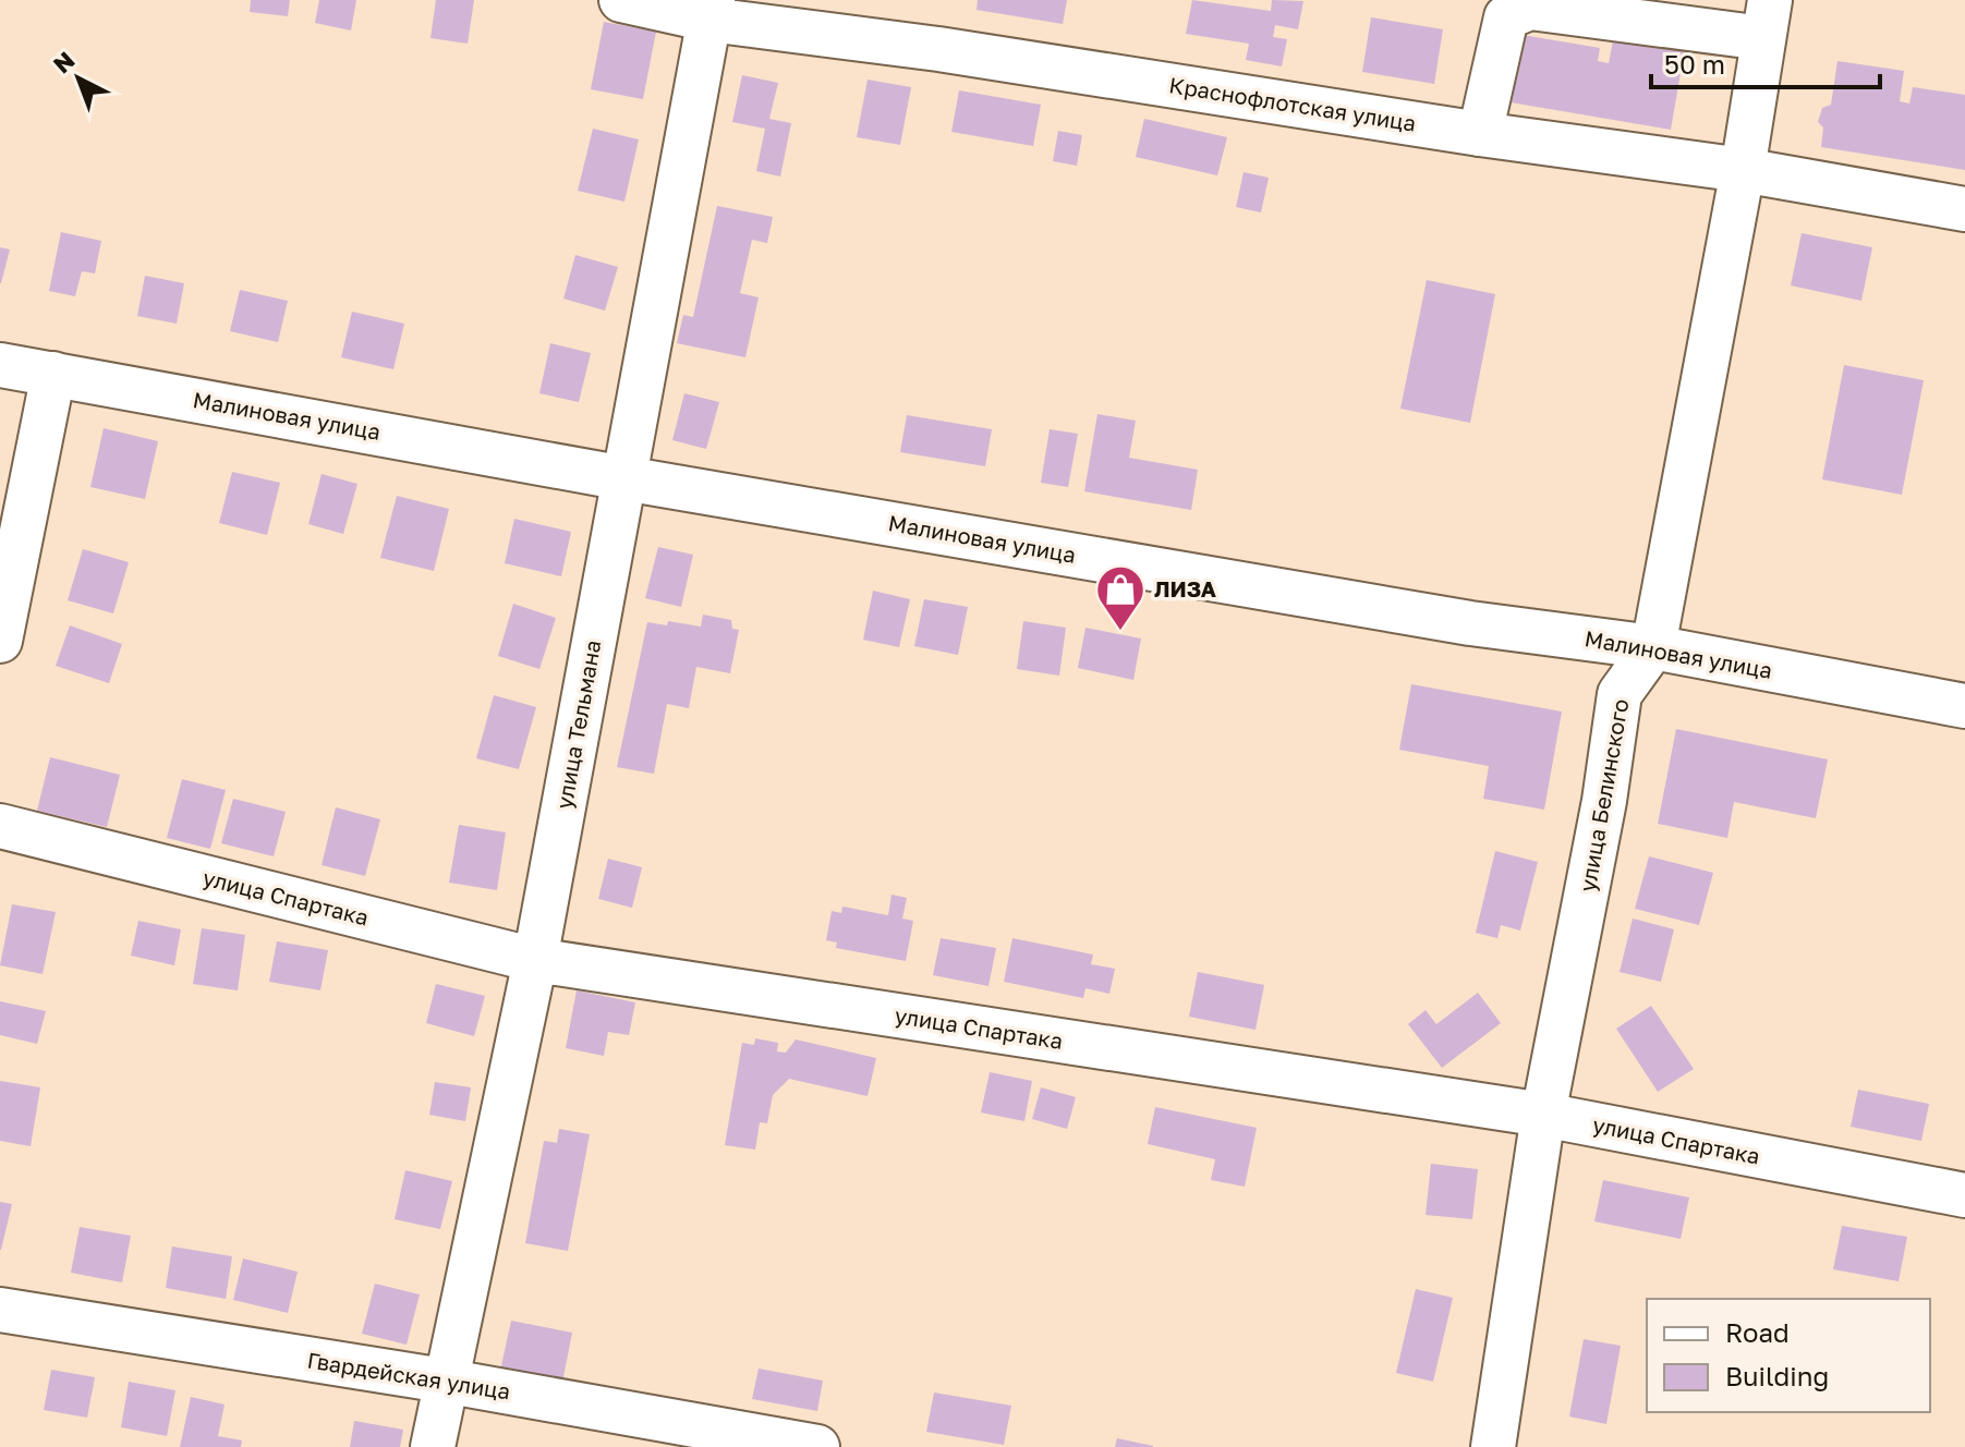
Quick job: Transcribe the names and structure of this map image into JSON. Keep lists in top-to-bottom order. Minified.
{"streets":{"street":["Краснофлотская улица","Малиновая улица","улица Тельмана","улица Белинского","улица Спартака","Гвардейская улица"]},"crossings":[["Краснофлотская улица","улица Тельмана"],["Краснофлотская улица","улица Белинского"],["Малиновая улица","улица Тельмана"],["Малиновая улица","улица Белинского"],["улица Тельмана","улица Спартака"],["улица Тельмана","Гвардейская улица"],["улица Белинского","улица Спартака"]],"places":{"shop":["ЛИЗА"]},"legend":["Road","Building"],"scale_bar":"50 m","north":"top left"}
